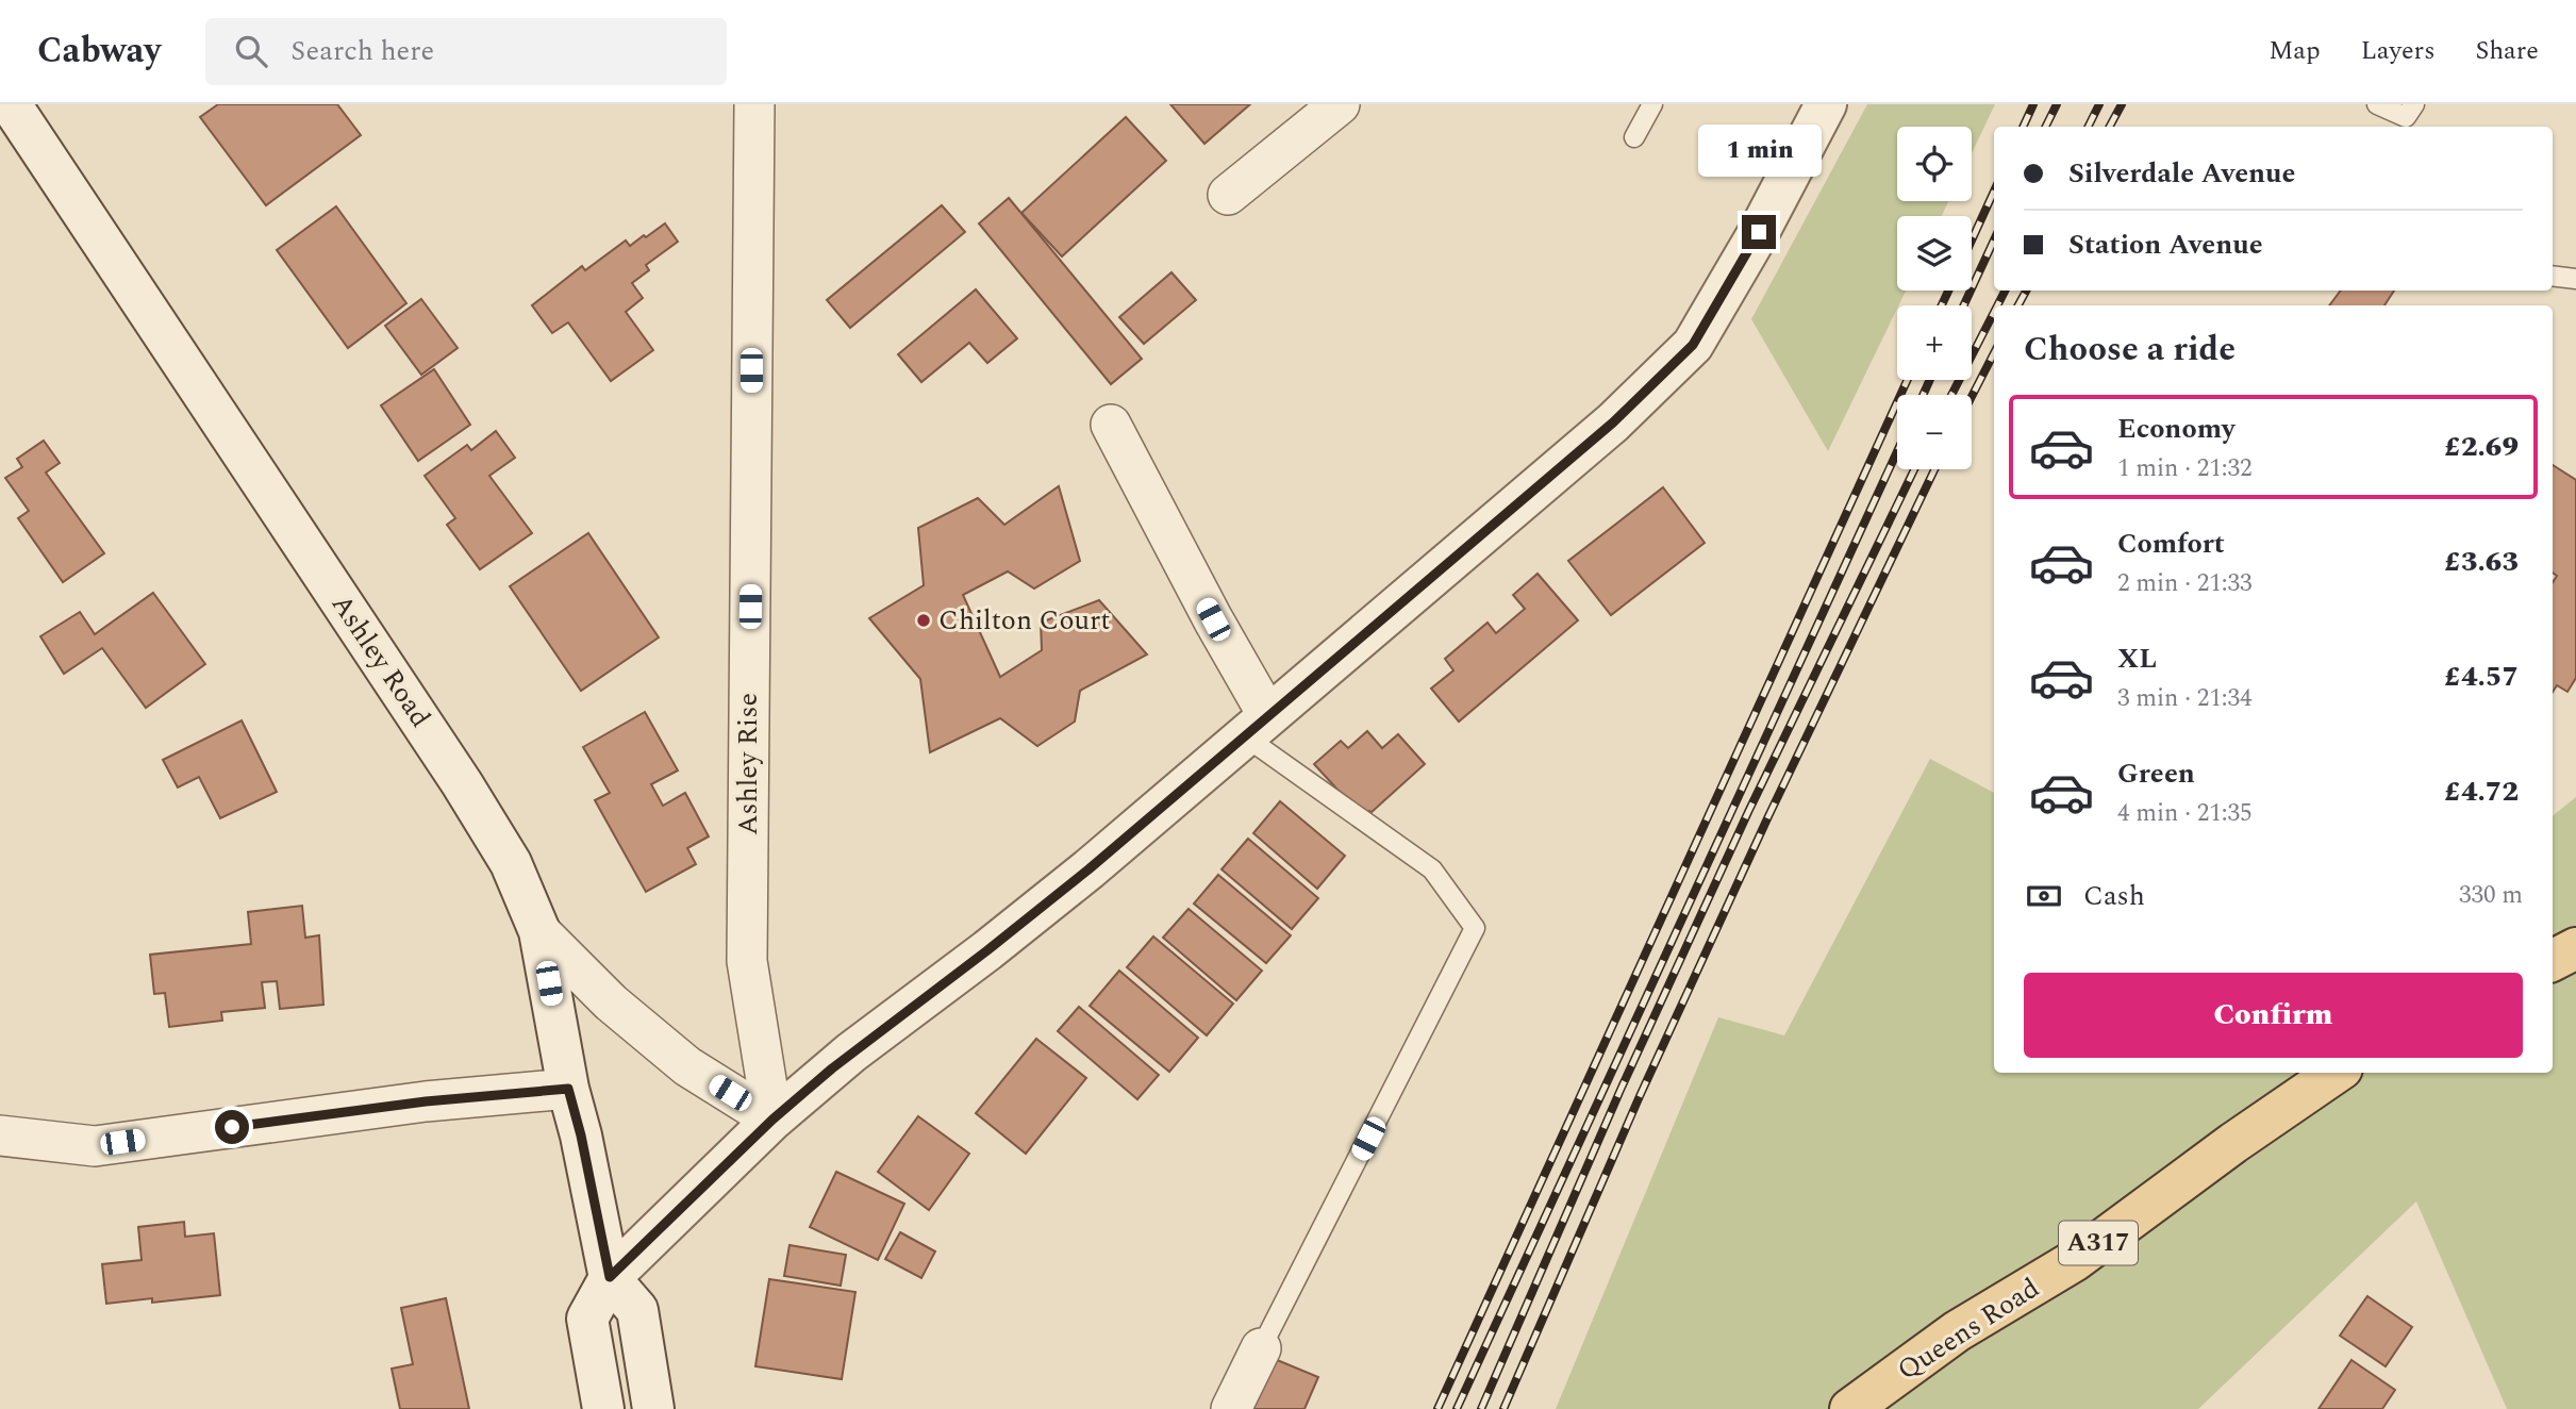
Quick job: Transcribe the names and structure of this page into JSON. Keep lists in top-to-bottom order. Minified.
{"streets":{"main road":["A317","Queens Road"],"street":["Ashley Road","Ashley Rise"]},"places":["Chilton Court"],"page":{"header":"Cabway","search":"Search here","nav":["Map","Layers","Share"],"bubble":"1 min","map_buttons":["+","−"],"banner":["Silverdale Avenue","Station Avenue"],"heading":"Choose a ride","list":[{"name":"Economy","note":"1 min · 21:32","value":"£2.69"},{"name":"Comfort","note":"2 min · 21:33","value":"£3.63"},{"name":"XL","note":"3 min · 21:34","value":"£4.57"},{"name":"Green","note":"4 min · 21:35","value":"£4.72"}],"pay":["Cash","330 m"],"buttons":"Confirm"}}
